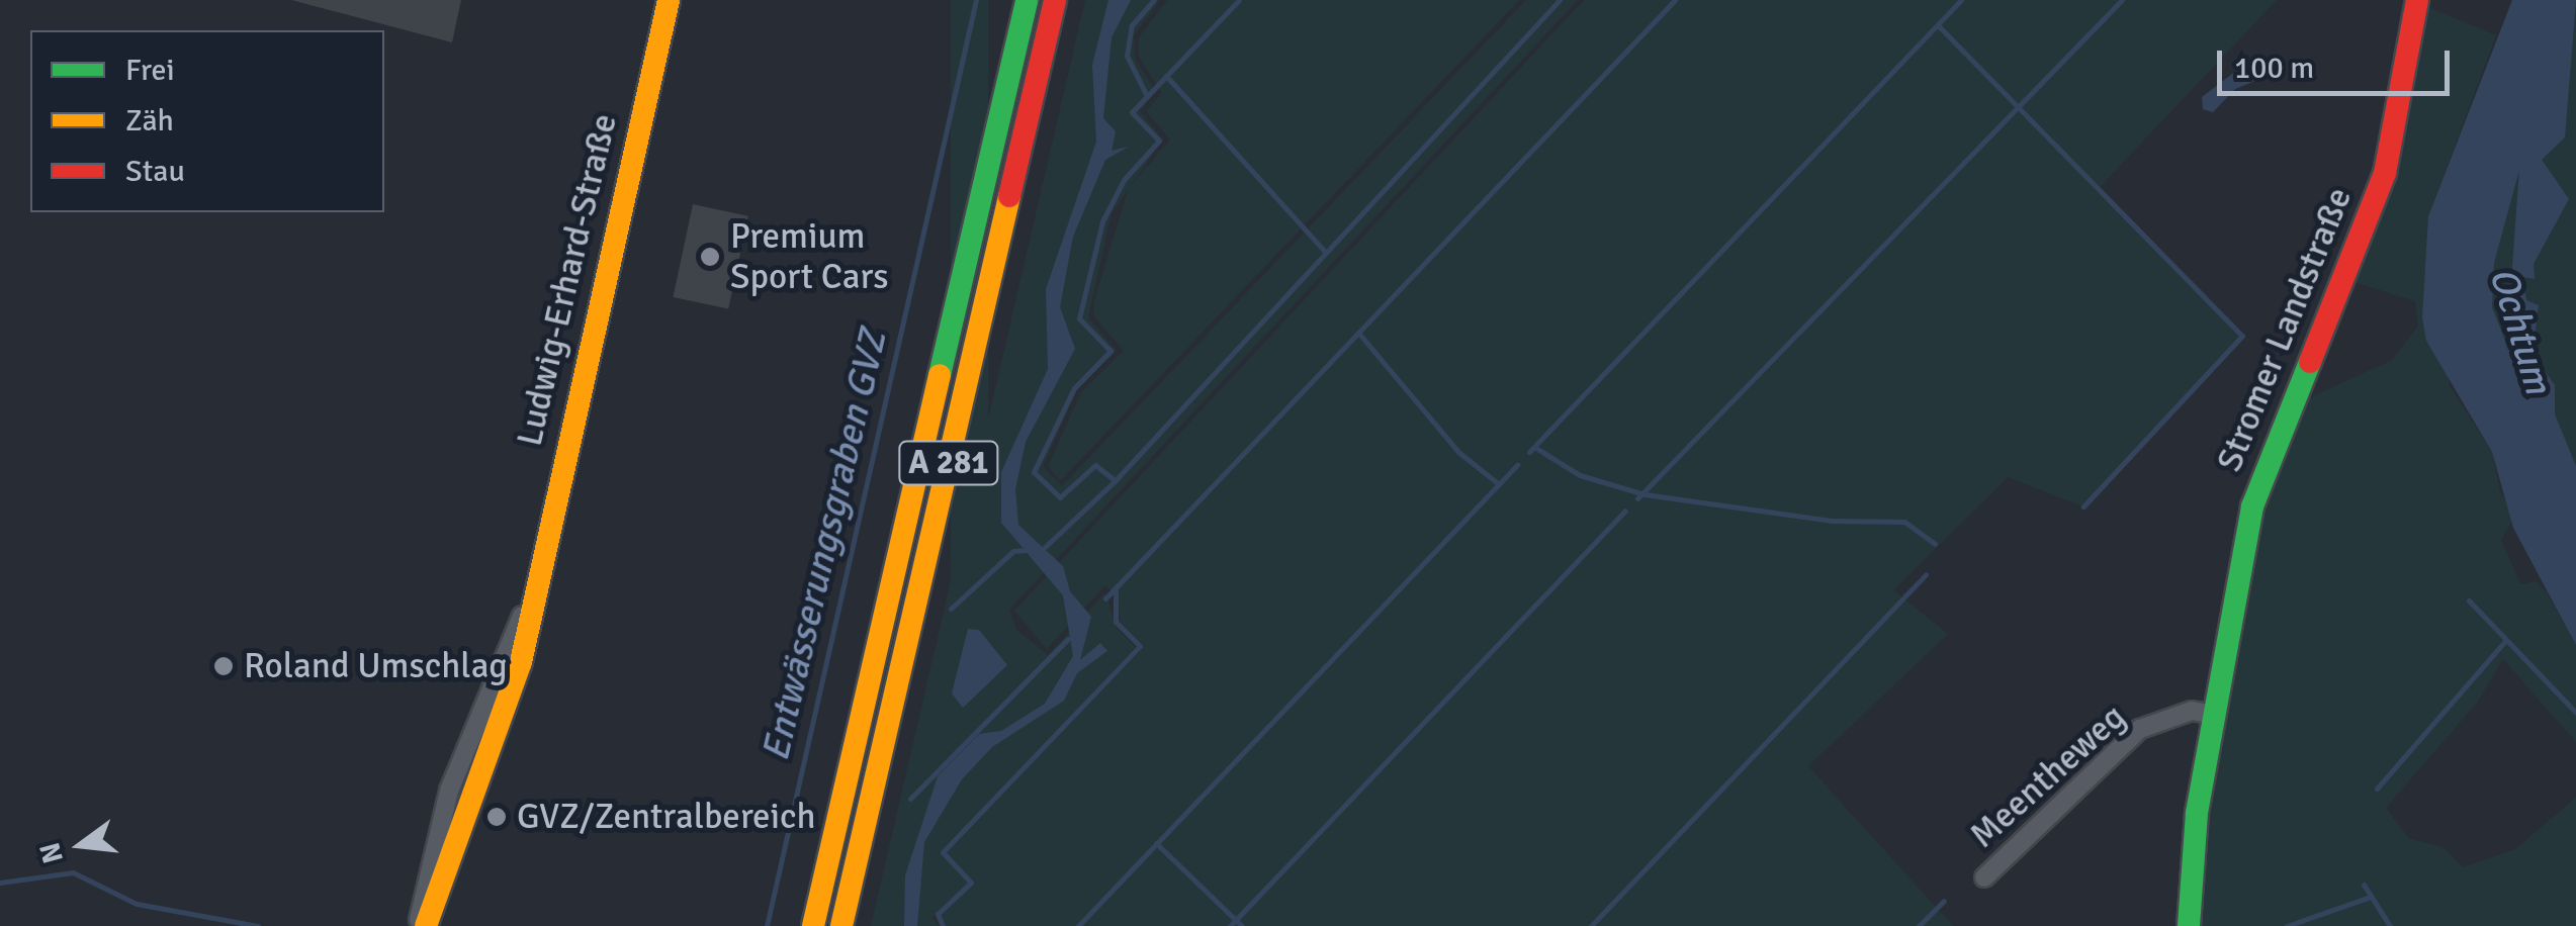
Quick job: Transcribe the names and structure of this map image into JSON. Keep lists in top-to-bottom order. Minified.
{"streets":{"main road":["Ludwig-Erhard-Straße","Stromer Landstraße","A 281"],"street":["Meentheweg"]},"crossings":[["Stromer Landstraße","Meentheweg"]],"water":["Ochtum","Entwässerungsgraben GVZ"],"places":["Premium Sport Cars","Roland Umschlag","GVZ/Zentralbereich"],"legend":["Frei","Zäh","Stau"],"scale_bar":"100 m","north":"left"}
